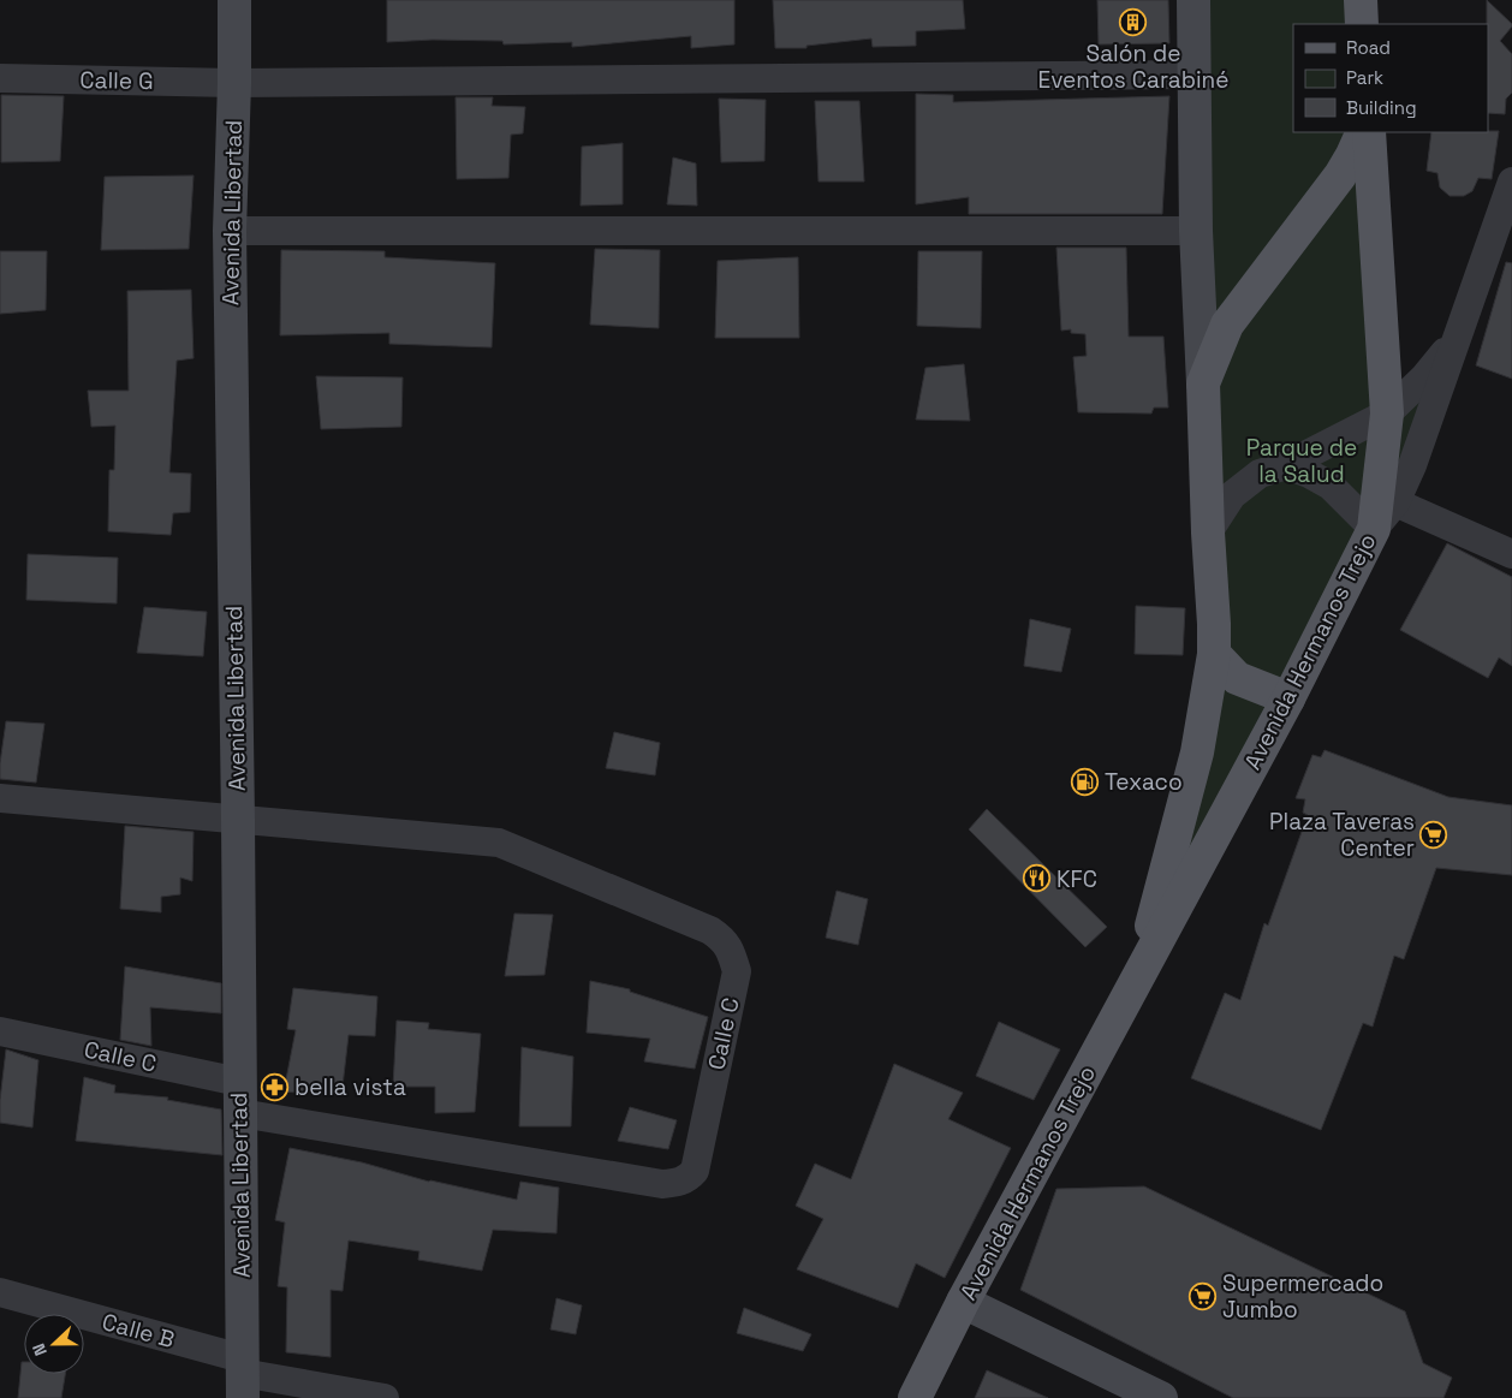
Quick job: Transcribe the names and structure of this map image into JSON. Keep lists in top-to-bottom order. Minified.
{"streets":{"main road":["Avenida Hermanos Trejo"],"street":["Calle G","Avenida Libertad","Calle C","Calle B"]},"crossings":[["Calle G","Avenida Libertad"],["Avenida Libertad","Calle C"],["Avenida Libertad","Calle B"]],"parks":["Parque de la Salud"],"places":{"building":["Salón de Eventos Carabiné"],"fuel station":["Texaco"],"supermarket":["Plaza Taveras Center","Supermercado Jumbo"],"restaurant":["KFC"],"pharmacy":["bella vista"]},"legend":["Road","Park","Building"],"north":"left"}
